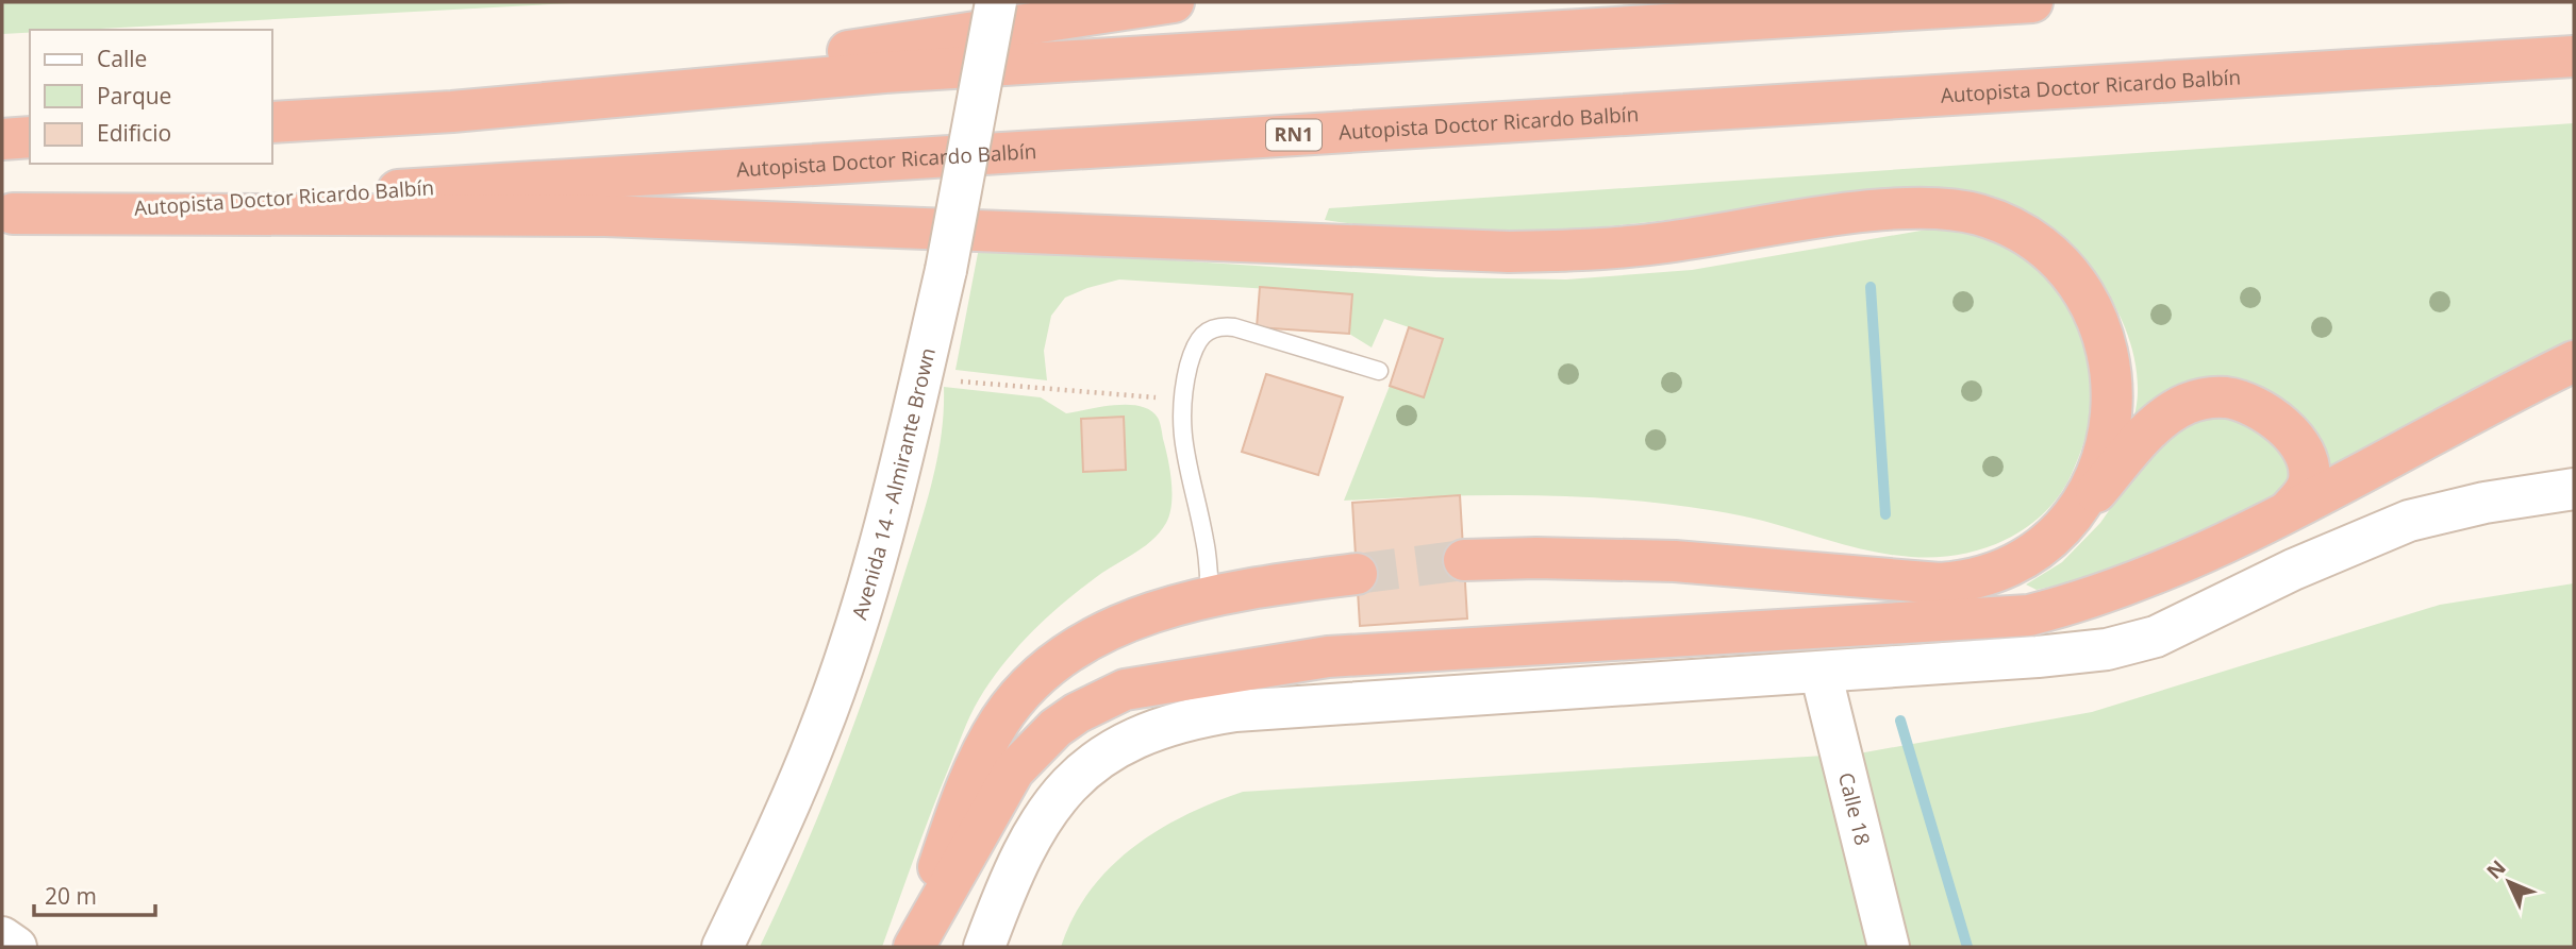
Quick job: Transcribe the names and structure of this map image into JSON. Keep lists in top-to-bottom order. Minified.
{"streets":{"highway":["Autopista Doctor Ricardo Balbín","RN1"],"street":["Avenida 14 - Almirante Brown","Calle 18"]},"legend":["Calle","Parque","Edificio"],"scale_bar":"20 m","north":"top left"}
